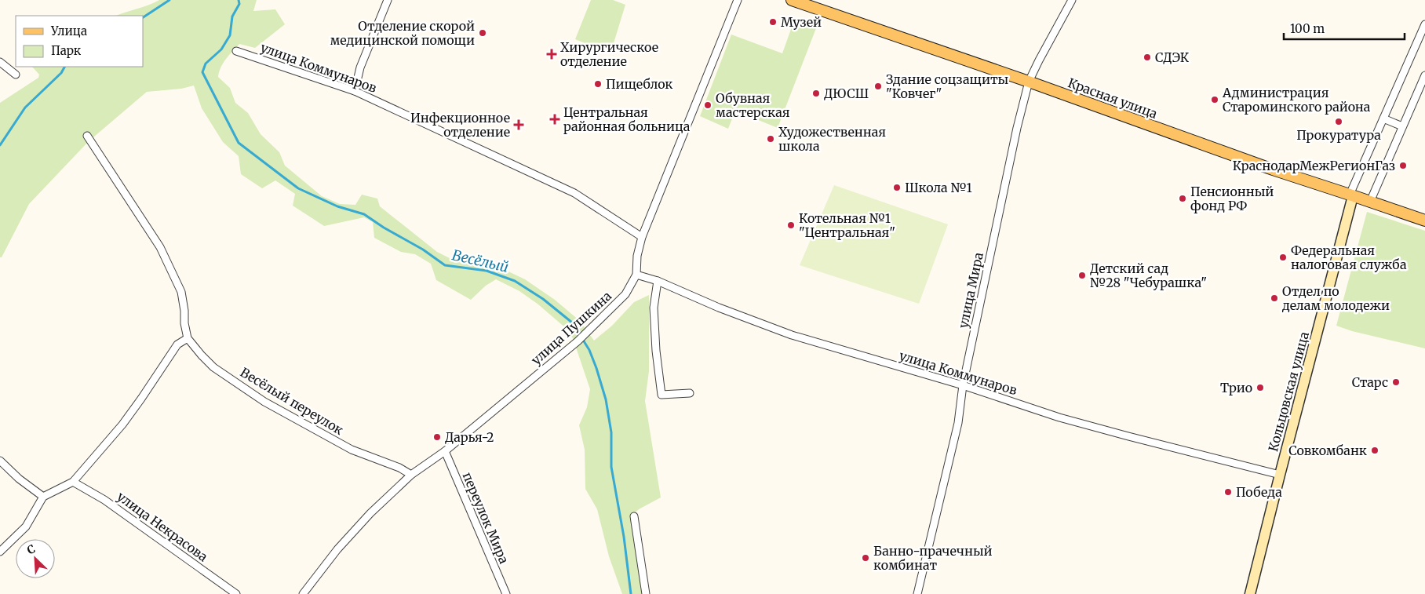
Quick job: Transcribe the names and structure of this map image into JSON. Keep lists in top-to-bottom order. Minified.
{"streets":{"main road":["Красная улица","Кольцовская улица"],"street":["улица Коммунаров","улица Мира","улица Пушкина","Весёлый переулок","переулок Мира","улица Некрасова"]},"crossings":[["улица Коммунаров","улица Мира"],["улица Коммунаров","улица Пушкина"],["улица Коммунаров","Кольцовская улица"],["Красная улица","улица Мира"],["Красная улица","Кольцовская улица"],["улица Пушкина","Весёлый переулок"],["улица Пушкина","переулок Мира"]],"water":["Весёлый"],"places":{"other":["Музей","Отделение скорой медицинской помощи","СДЭК","Пищеблок","Здание соцзащиты \"Ковчег\"","ДЮСШ","Администрация Староминского района","Обувная мастерская","Прокуратура","Художественная школа","КраснодарМежРегионГаз","Школа №1","Пенсионный фонд РФ","Котельная №1 \"Центральная\"","Федеральная налоговая служба","Детский сад №28 \"Чебурашка\"","Отдел по делам молодежи","Старс","Трио","Дарья-2","Совкомбанк","Победа","Банно-прачечный комбинат"],"health":["Хирургическое отделение","Центральная районная больница","Инфекционное отделение"]},"legend":["Улица","Парк"],"scale_bar":"100 m","north":"top left"}
